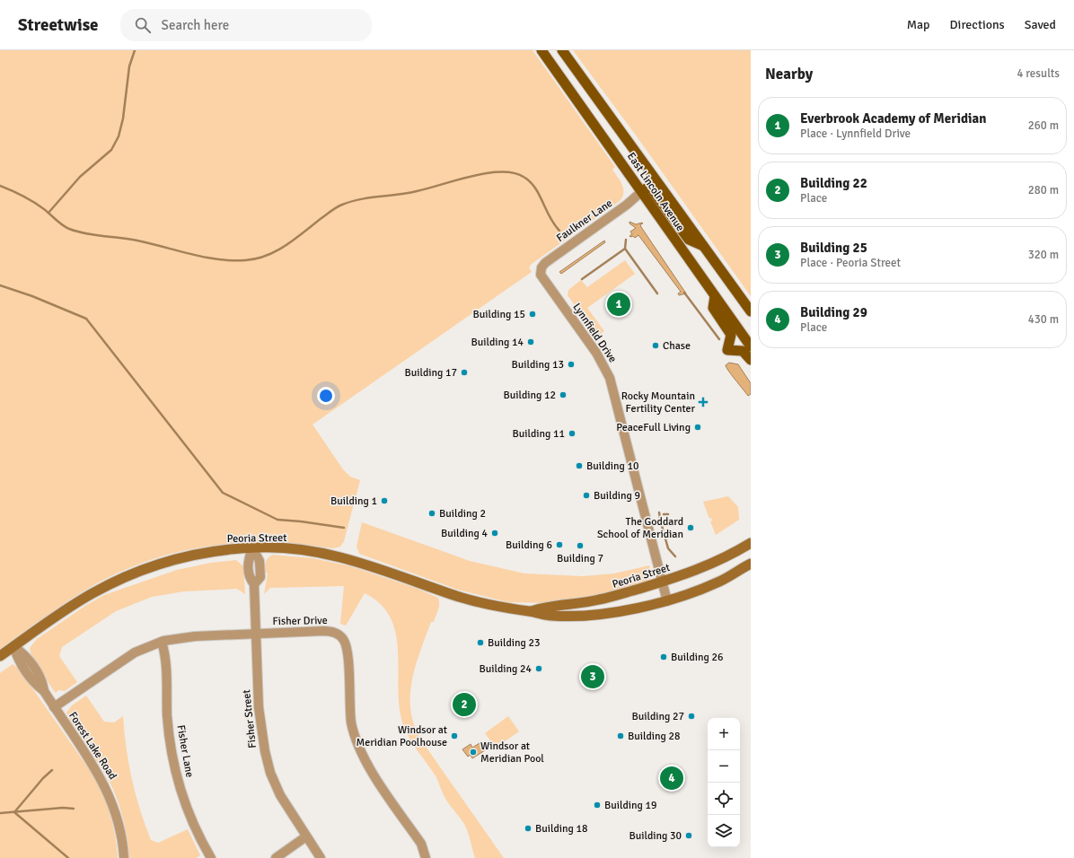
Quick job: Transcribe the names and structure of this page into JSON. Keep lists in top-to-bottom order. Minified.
{"streets":{"main road":["East Lincoln Avenue","Peoria Street"],"street":["Faulkner Lane","Lynnfield Drive","Fisher Drive","Fisher Street","Forest Lake Road","Fisher Lane"]},"crossings":[["East Lincoln Avenue","Faulkner Lane"],["Faulkner Lane","Lynnfield Drive"],["Lynnfield Drive","Peoria Street"],["Peoria Street","Fisher Street"],["Peoria Street","Forest Lake Road"],["Fisher Drive","Fisher Street"],["Fisher Drive","Forest Lake Road"],["Fisher Drive","Fisher Lane"]],"places":{"other":["Building 15","Building 14","Chase","Building 13","Building 17","Building 12","PeaceFull Living","Building 11","Building 10","Building 9","Building 1","Building 2","The Goddard School of Meridian","Building 4","Building 6","Building 7","Building 23","Building 26","Building 24","Building 27","Windsor at Meridian Poolhouse","Building 28","Windsor at Meridian Pool","Building 19","Building 18","Building 30"],"health":["Rocky Mountain Fertility Center"]},"page":{"header":"Streetwise","search":"Search here","nav":["Map","Directions","Saved"],"heading":["Nearby","4 results"],"list":[{"mark":"1","name":"Everbrook Academy of Meridian","note":"Place · Lynnfield Drive","value":"260 m"},{"mark":"2","name":"Building 22","note":"Place","value":"280 m"},{"mark":"3","name":"Building 25","note":"Place · Peoria Street","value":"320 m"},{"mark":"4","name":"Building 29","note":"Place","value":"430 m"}],"pins":["1","3","2","4"],"map_buttons":["+","−"]}}
